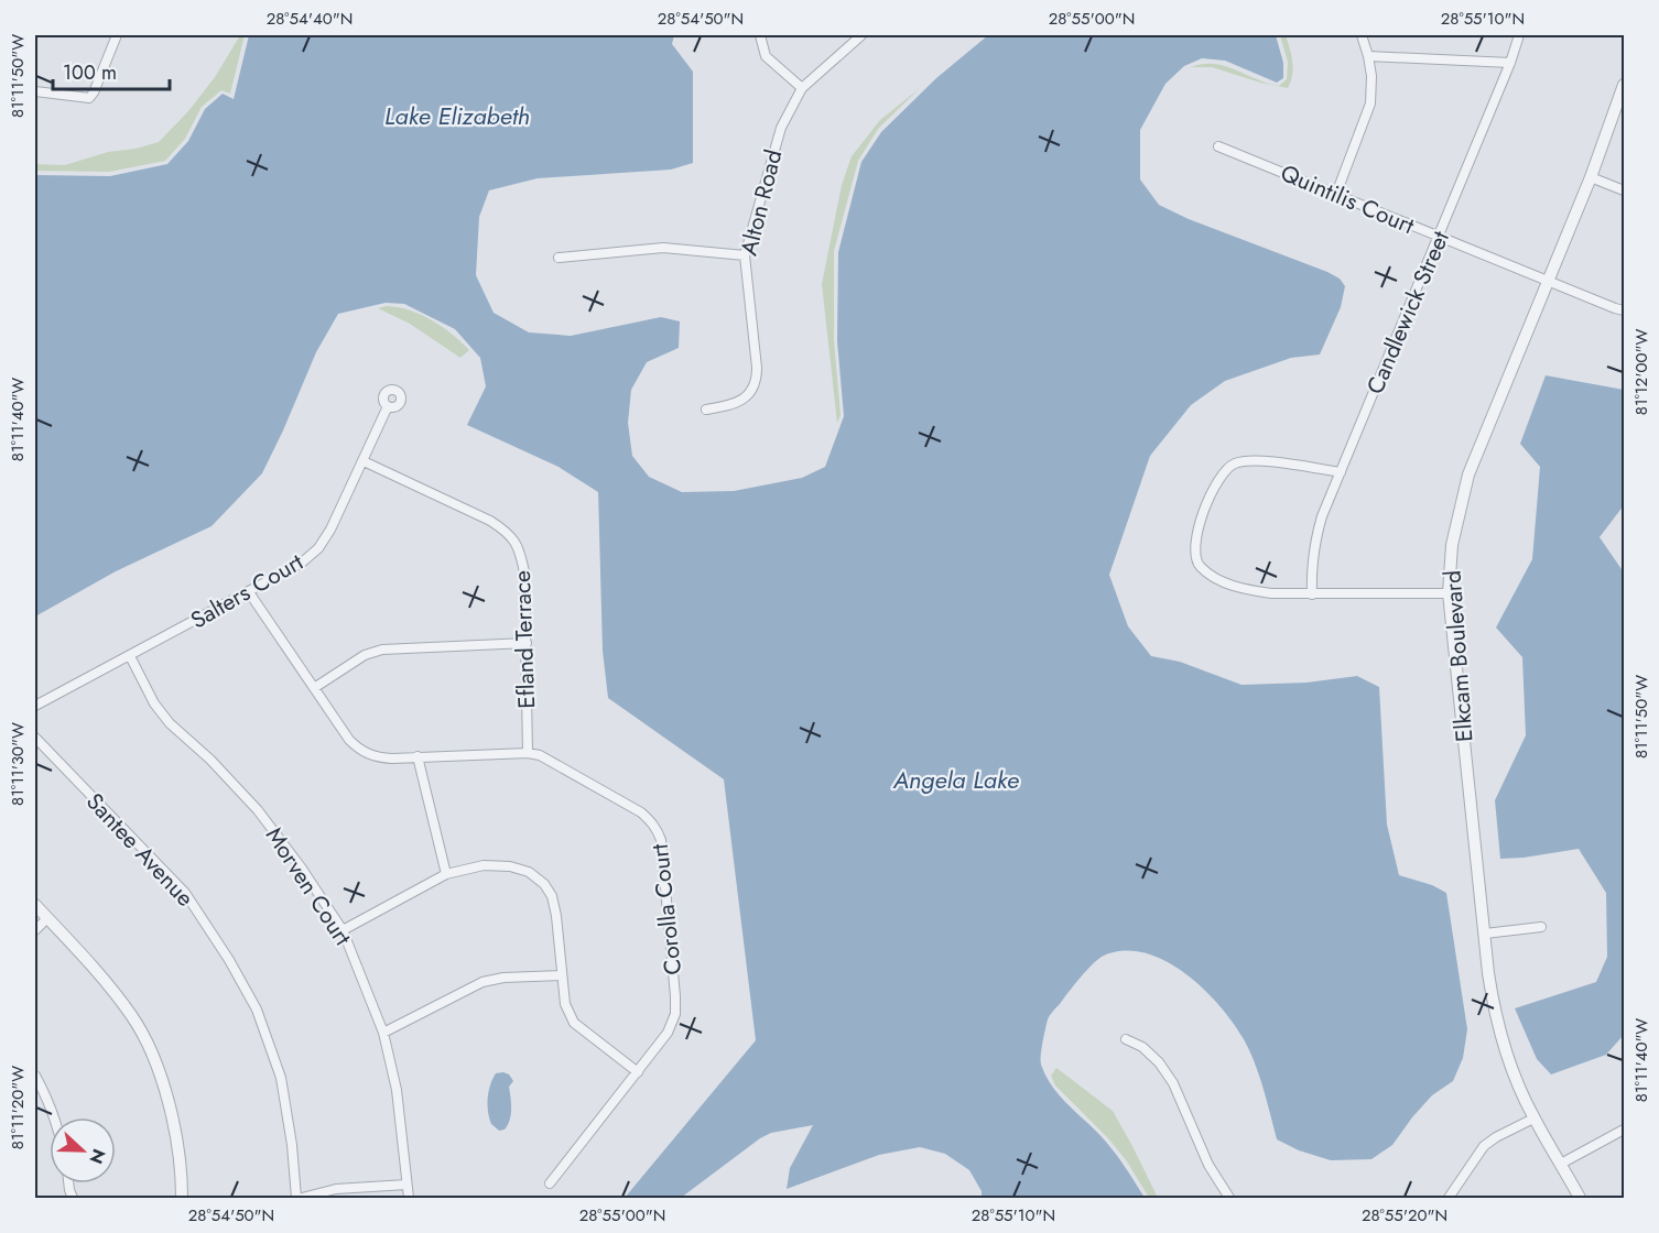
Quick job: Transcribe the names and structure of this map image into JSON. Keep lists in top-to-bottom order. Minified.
{"streets":{"street":["Quintilis Court","Alton Road","Candlewick Street","Salters Court","Efland Terrace","Elkcam Boulevard","Santee Avenue","Morven Court","Corolla Court"]},"crossings":[["Quintilis Court","Candlewick Street"],["Quintilis Court","Elkcam Boulevard"],["Salters Court","Efland Terrace"],["Salters Court","Morven Court"],["Salters Court","Corolla Court"],["Efland Terrace","Corolla Court"]],"water":["Lake Elizabeth","Angela Lake"],"scale_bar":"100 m","north":"right","coordinates":["28°54'40\"N","28°54'50\"N","28°55'00\"N","28°55'10\"N","81°11'50\"W","81°12'00\"W","81°11'40\"W","81°11'30\"W","81°11'20\"W","28°55'20\"N"]}
